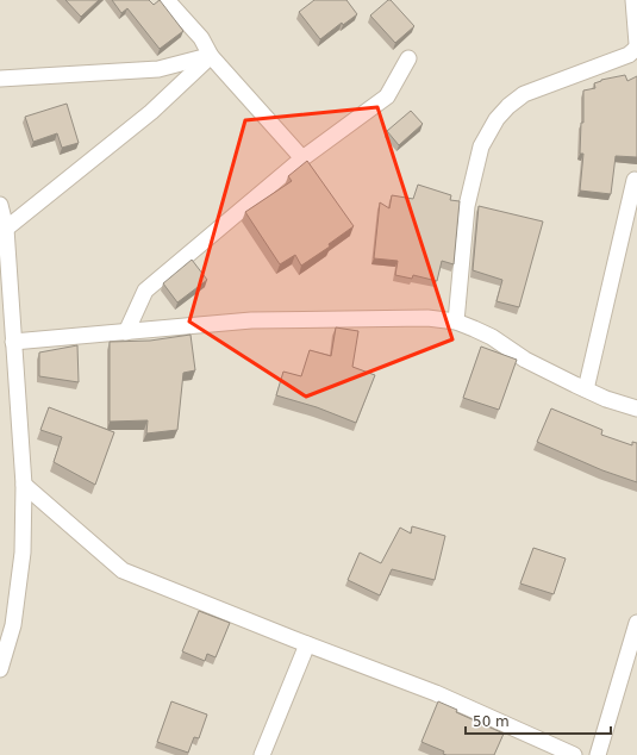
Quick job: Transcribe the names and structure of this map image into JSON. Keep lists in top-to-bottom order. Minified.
{"scale_bar":"50 m"}
